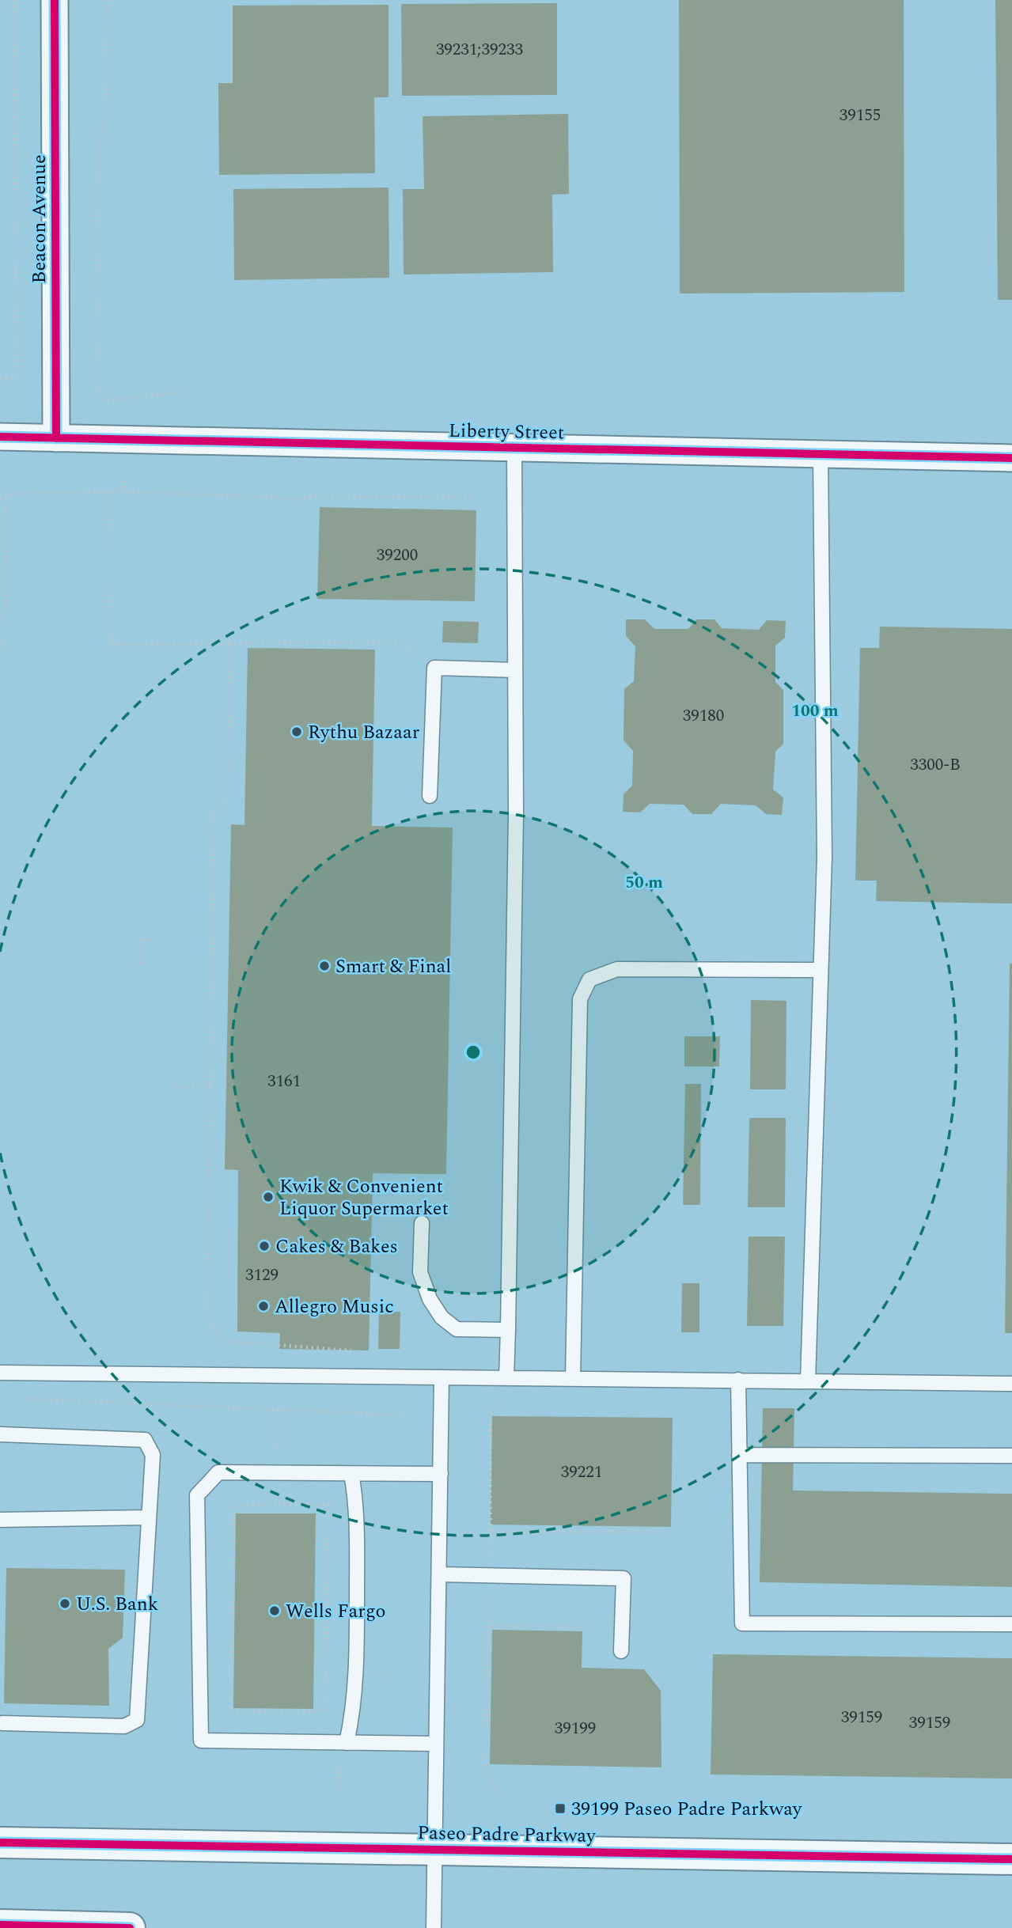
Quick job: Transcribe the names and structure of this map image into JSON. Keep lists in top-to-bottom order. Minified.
{"streets":{"main road":["Paseo Padre Parkway"],"street":["Beacon Avenue","Liberty Street"]},"crossings":[["Beacon Avenue","Liberty Street"]],"places":{"other":["Rythu Bazaar","Smart & Final","Kwik & Convenient Liquor Supermarket","Cakes & Bakes","Allegro Music","U.S. Bank","Wells Fargo"],"transit":["39199 Paseo Padre Parkway"]},"house_numbers":["39231;39233","39155","39200","39180","3300-B","3161","3129","39221","39159","39159","39199"],"rings":["100 m","50 m"]}
